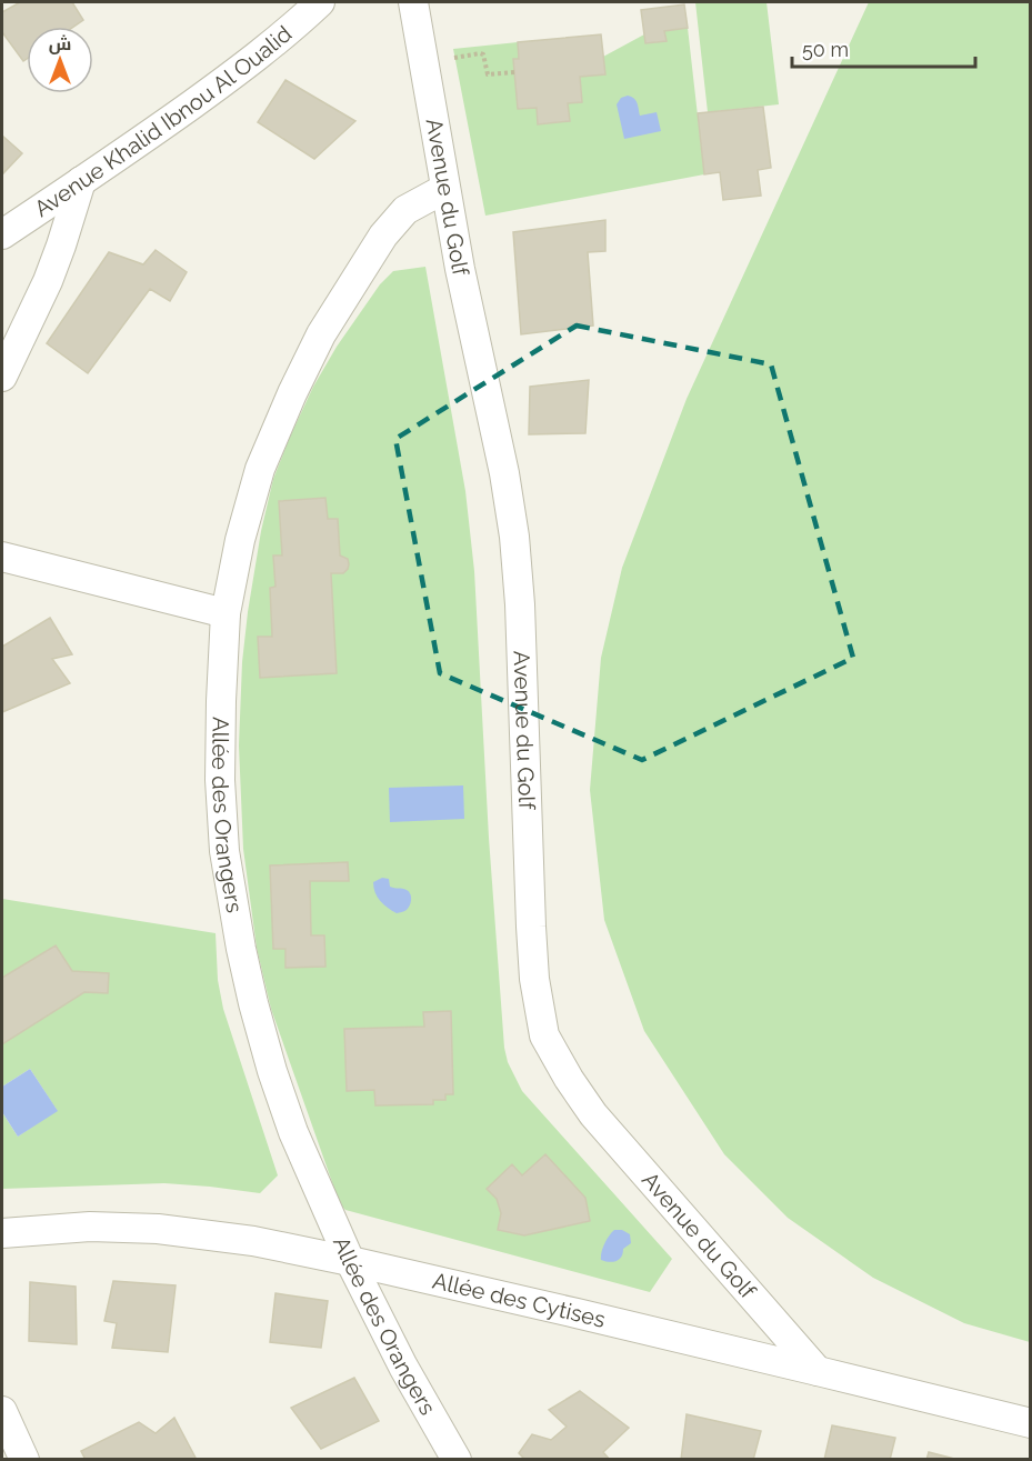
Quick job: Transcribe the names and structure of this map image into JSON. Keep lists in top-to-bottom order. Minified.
{"streets":{"street":["Avenue Khalid Ibnou Al Oualid","Avenue du Golf","Allée des Orangers","Allée des Cytises"]},"crossings":[["Avenue du Golf","Allée des Orangers"],["Avenue du Golf","Allée des Cytises"],["Allée des Orangers","Allée des Cytises"]],"scale_bar":"50 m","north":"top"}
